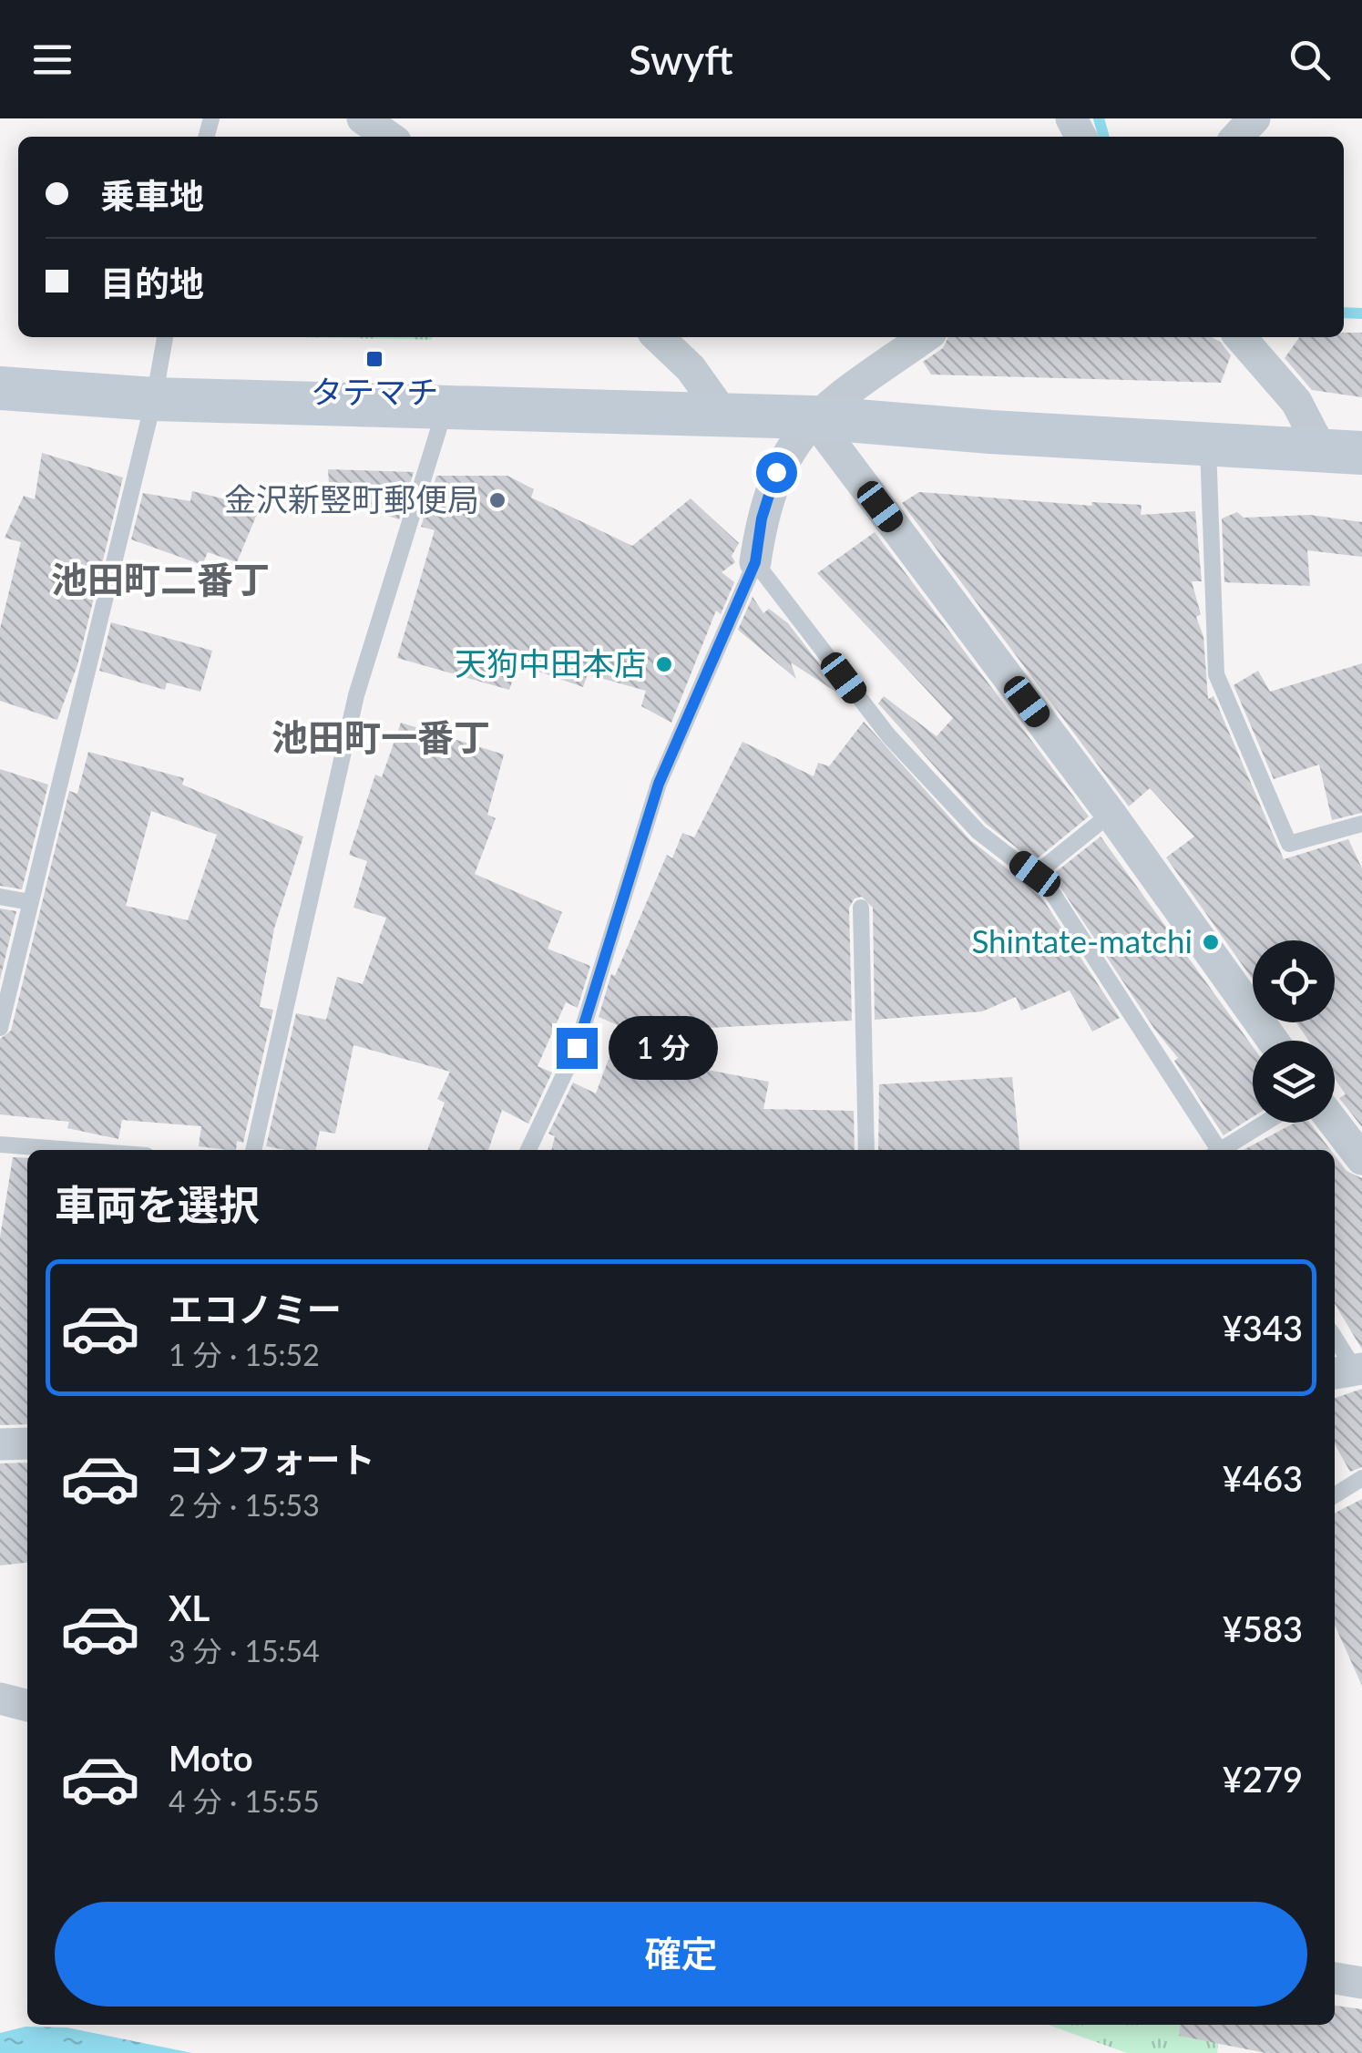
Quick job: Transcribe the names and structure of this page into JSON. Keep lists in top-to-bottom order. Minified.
{"districts":["池田町二番丁","池田町一番丁"],"places":{"transit":["タテマチ"],"other":["金沢新竪町郵便局","天狗中田本店","Shintate-matchi"]},"page":{"header":"Swyft","banner":["乗車地","目的地"],"bubble":"1 分","heading":"車両を選択","list":[{"name":"エコノミー","note":"1 分 · 15:52","value":"¥343"},{"name":"コンフォート","note":"2 分 · 15:53","value":"¥463"},{"name":"XL","note":"3 分 · 15:54","value":"¥583"},{"name":"Moto","note":"4 分 · 15:55","value":"¥279"}],"buttons":"確定"}}
